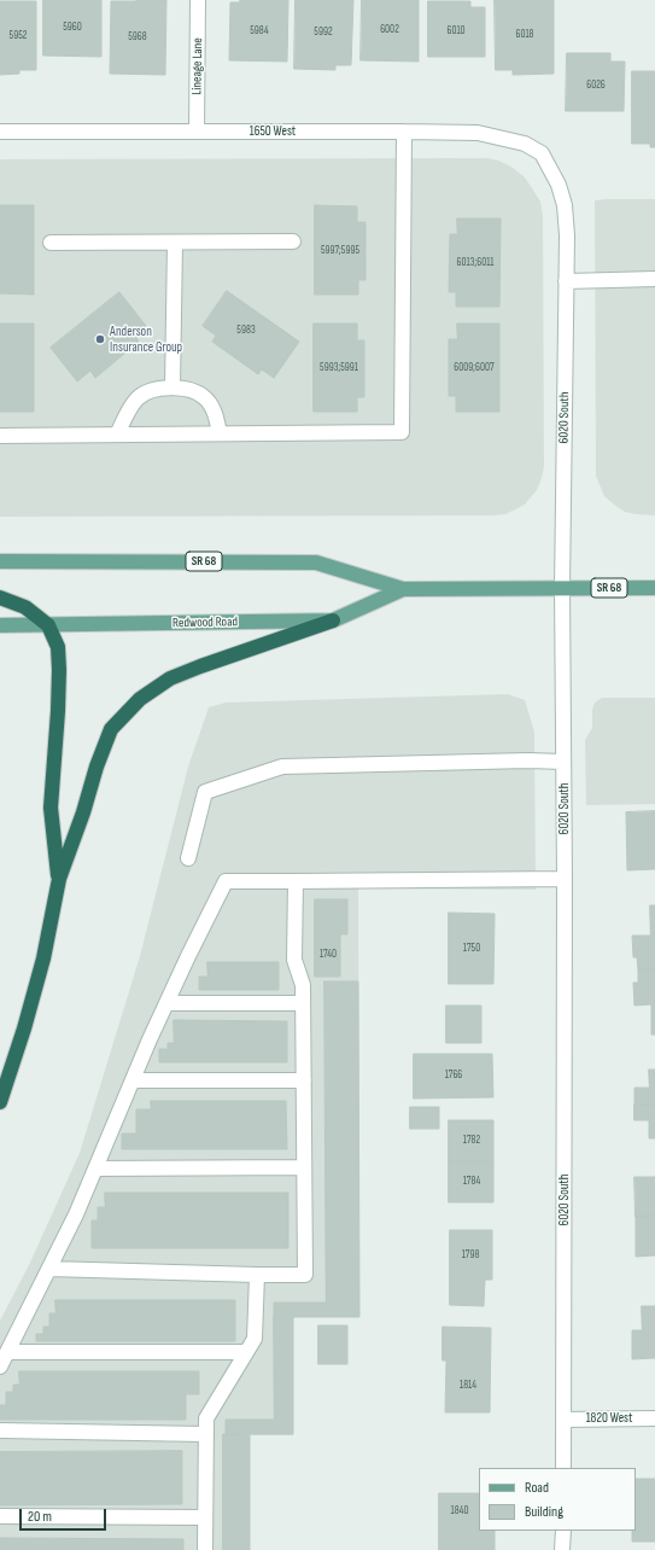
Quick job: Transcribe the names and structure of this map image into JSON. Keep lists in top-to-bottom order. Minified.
{"streets":{"main road":["SR 68","Redwood Road"],"street":["Lineage Lane","1650 West","6020 South","1820 West"]},"crossings":[["Lineage Lane","1650 West"],["1650 West","6020 South"],["6020 South","Redwood Road"],["6020 South","1820 West"]],"places":["Anderson Insurance Group"],"house_numbers":["5960","6002","5984","6010","5992","6018","5952","5968","6026","5997;5995","6013;6011","5983","5993;5991","6009;6007","1750","1740","1766","1782","1784","1798","1814","1840"],"legend":["Road","Building"],"scale_bar":"20 m"}
